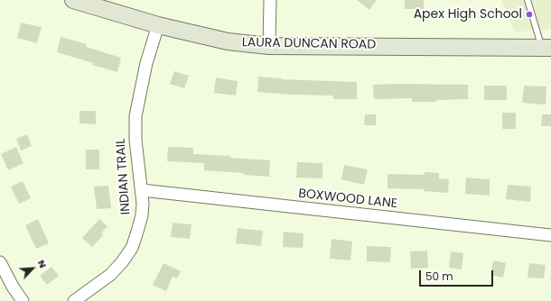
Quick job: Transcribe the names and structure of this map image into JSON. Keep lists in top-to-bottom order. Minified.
{"streets":{"street":["LAURA DUNCAN ROAD","INDIAN TRAIL","BOXWOOD LANE"]},"crossings":[["LAURA DUNCAN ROAD","INDIAN TRAIL"],["INDIAN TRAIL","BOXWOOD LANE"]],"places":["Apex High School"],"scale_bar":"50 m","north":"top right"}
